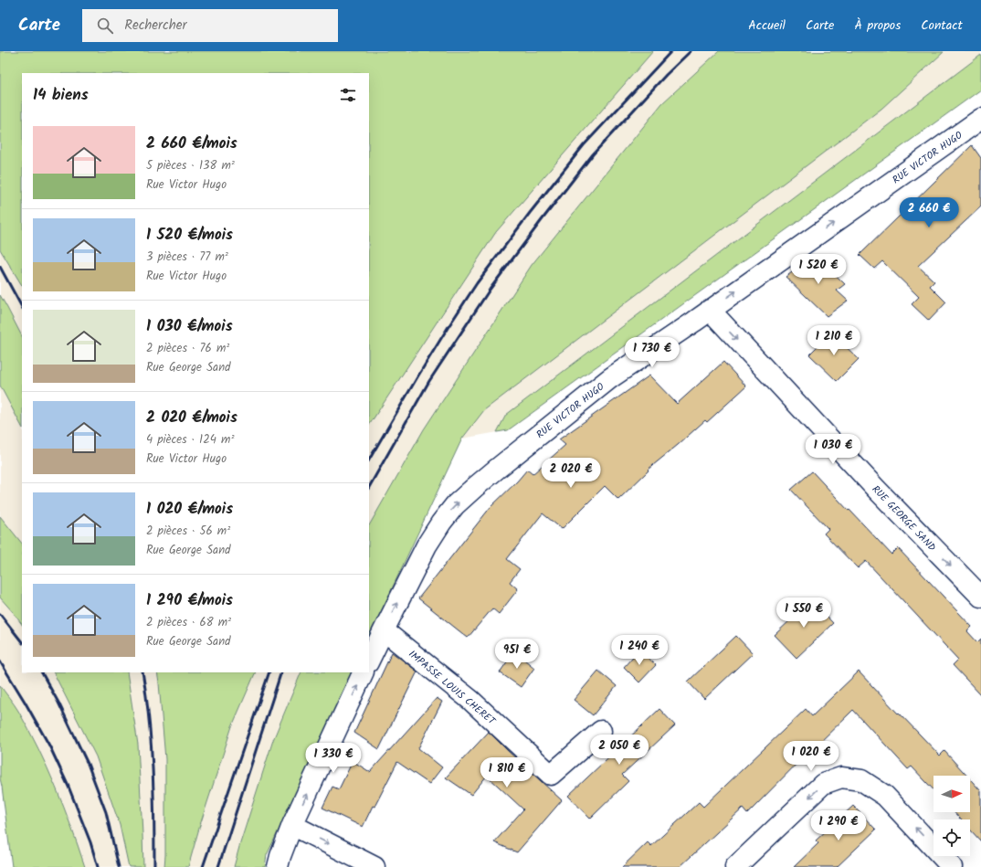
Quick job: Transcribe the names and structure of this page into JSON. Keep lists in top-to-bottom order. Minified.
{"streets":{"street":["RUE VICTOR HUGO","RUE GEORGE SAND","IMPASSE LOUIS CHERET"]},"crossings":[["RUE VICTOR HUGO","RUE GEORGE SAND"],["RUE VICTOR HUGO","IMPASSE LOUIS CHERET"]],"one_way":["RUE VICTOR HUGO","RUE GEORGE SAND"],"north":"right","page":{"header":"Carte","search":"Rechercher","nav":["Accueil","Carte","À propos","Contact"],"heading":"14 biens","list":[{"name":"2 660 €/mois","note":"5 pièces · 138 m² · Rue Victor Hugo"},{"name":"1 520 €/mois","note":"3 pièces · 77 m² · Rue Victor Hugo"},{"name":"1 030 €/mois","note":"2 pièces · 76 m² · Rue George Sand"},{"name":"2 020 €/mois","note":"4 pièces · 124 m² · Rue Victor Hugo"},{"name":"1 020 €/mois","note":"2 pièces · 56 m² · Rue George Sand"},{"name":"1 290 €/mois","note":"2 pièces · 68 m² · Rue George Sand"}],"price":["2 660 €","1 520 €","1 210 €","1 730 €","1 030 €","2 020 €","1 550 €","1 240 €","951 €","2 050 €","1 020 €","1 330 €","1 810 €","1 290 €"]}}
